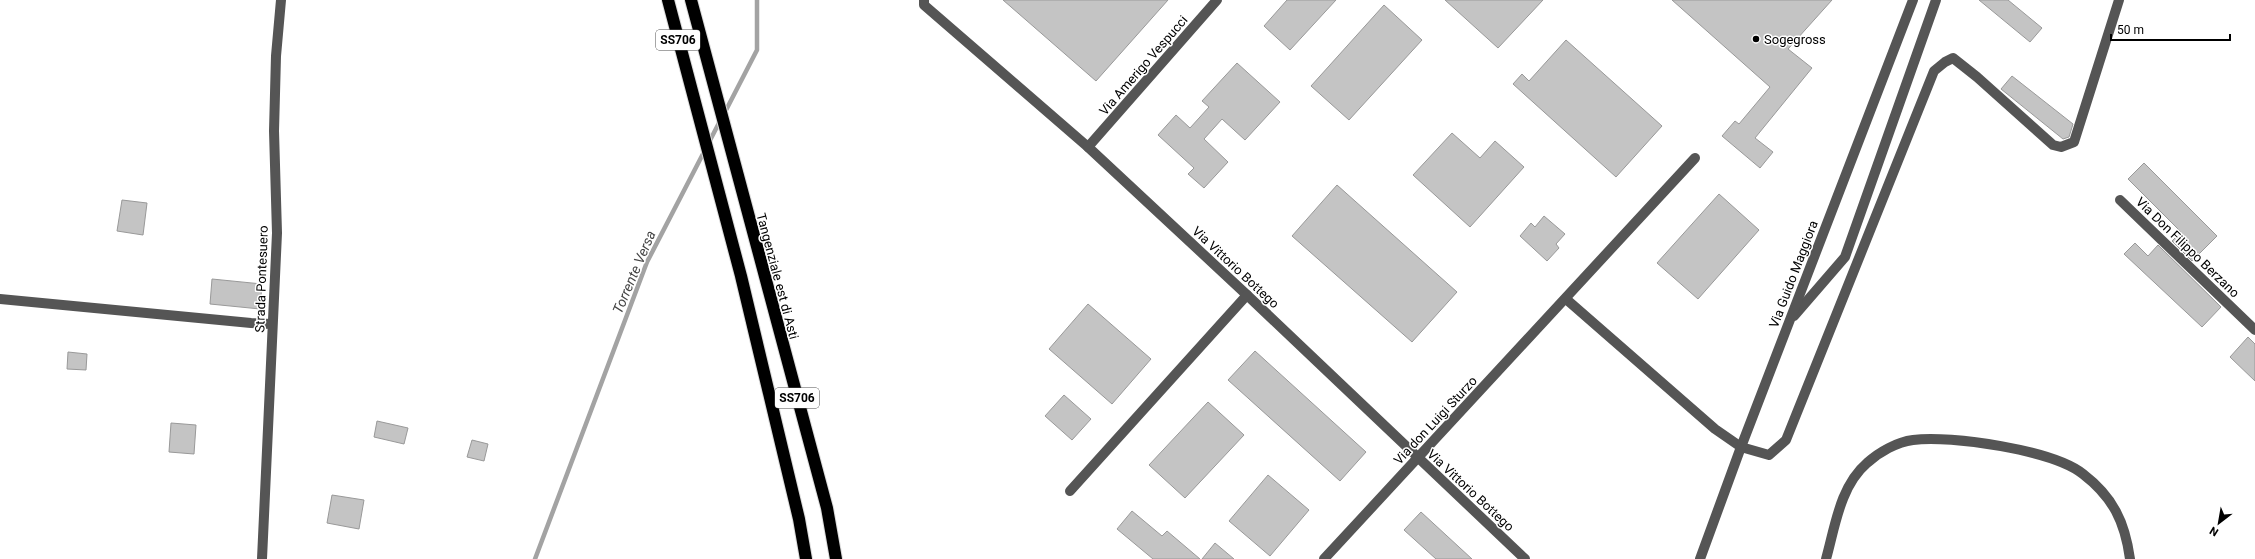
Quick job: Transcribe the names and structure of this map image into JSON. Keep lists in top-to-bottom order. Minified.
{"streets":{"highway":["SS706","Tangenziale est di Asti"],"street":["Via Amerigo Vespucci","Via Don Filippo Berzano","Via Vittorio Bottego","Via Guido Maggiora","Strada Pontesuero","Via don Luigi Sturzo"]},"crossings":[["Via Amerigo Vespucci","Via Vittorio Bottego"],["Via Vittorio Bottego","Via don Luigi Sturzo"]],"water":["Torrente Versa"],"places":["Sogegross"],"scale_bar":"50 m","north":"bottom left"}
